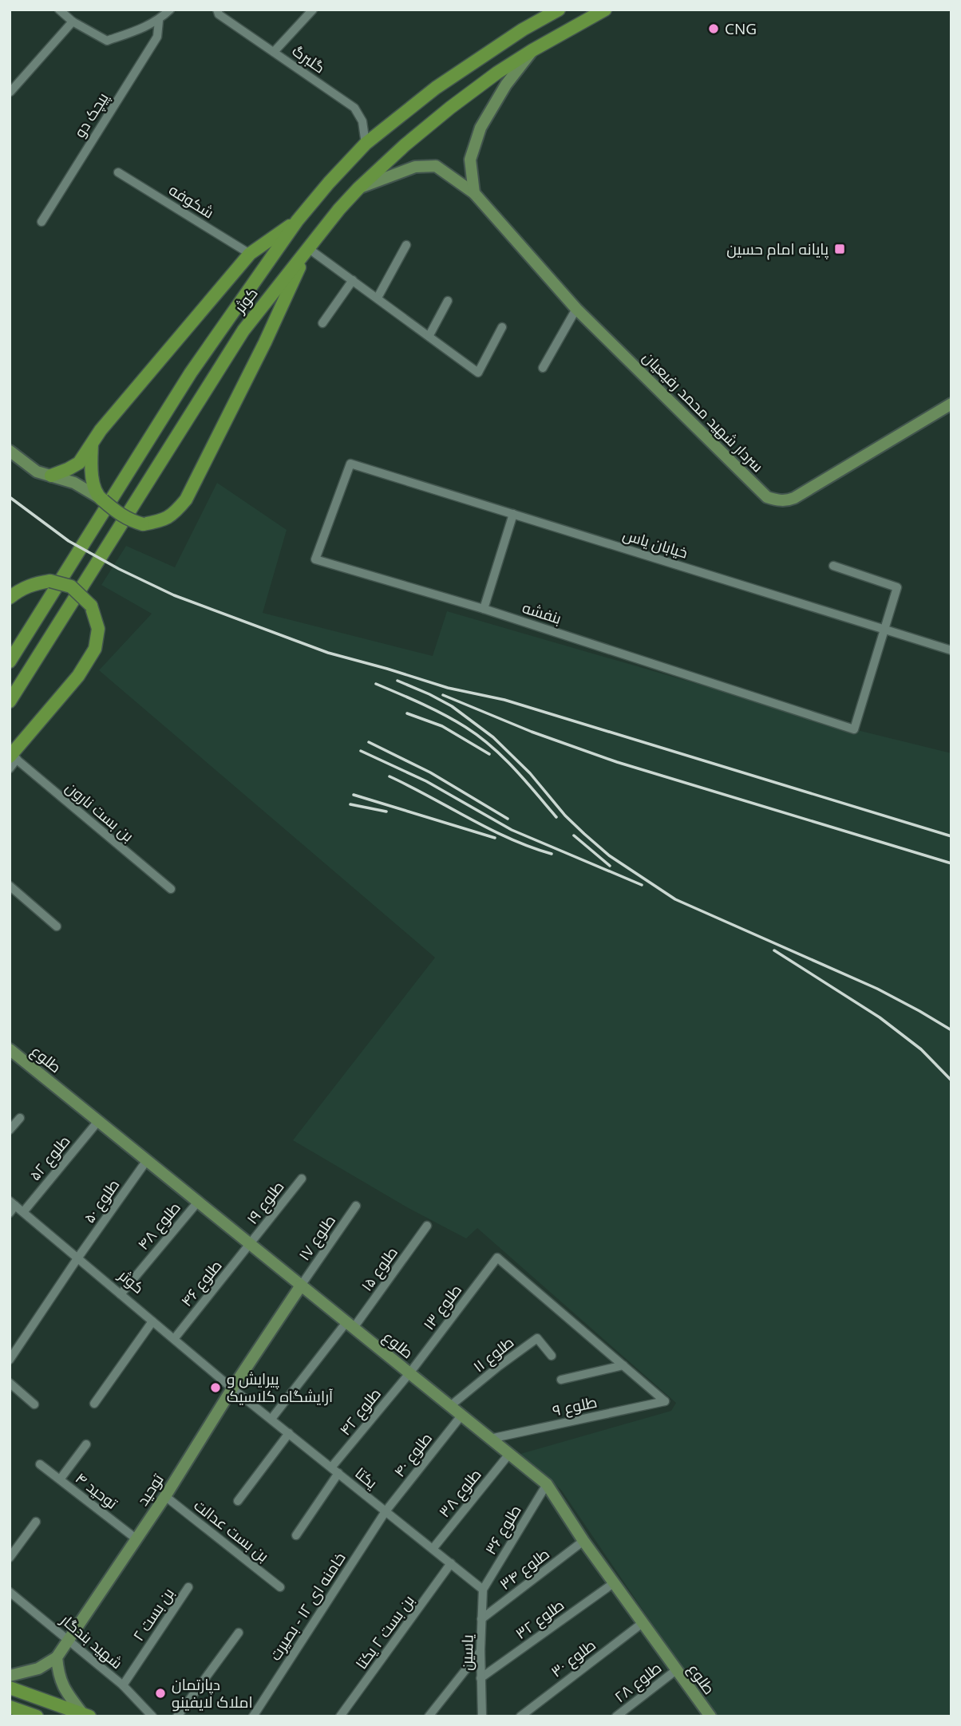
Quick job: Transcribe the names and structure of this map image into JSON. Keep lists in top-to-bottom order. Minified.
{"streets":{"main road":["کوثر"],"street":["گلبرگ","پیچک دو","شکوفه","سردار شهید محمد رفیعیان","خیابان یاس","بنفشه","بن بست نارون","طلوع","طلوع ۵۲","طلوع ۵۰","طلوع ۱۹","طلوع ۴۸","طلوع ۱۷","طلوع ۱۵","طلوع ۴۶","طلوع ۱۳","طلوع ۱۱","طلوع ۹","طلوع ۴۲","طلوع ۴۰","یکتا","توحید","توحید ۴","طلوع ۳۸","طلوع ۳۶","بن بست عدالت","طلوع ۳۴","خامنه ای ۱۲ - بصیرت","بن بست ۲","طلوع ۳۲","بن بست ۲ یکتا","شهید بندگار","یاسین","طلوع ۳۰","طلوع ۲۸"]},"crossings":[["گلبرگ","کوثر"],["کوثر","سردار شهید محمد رفیعیان"],["کوثر","طلوع ۵۲"],["کوثر","طلوع ۵۰"],["کوثر","طلوع ۴۸"],["کوثر","طلوع ۴۶"],["کوثر","یکتا"],["کوثر","توحید"],["خیابان یاس","بنفشه"],["طلوع","طلوع ۵۲"],["طلوع","طلوع ۵۰"],["طلوع","طلوع ۱۹"],["طلوع","طلوع ۴۸"],["طلوع","طلوع ۱۷"],["طلوع","طلوع ۱۵"],["طلوع","طلوع ۴۶"],["طلوع","طلوع ۱۳"],["طلوع","طلوع ۱۱"],["طلوع","طلوع ۹"],["طلوع","طلوع ۴۲"],["طلوع","طلوع ۴۰"],["طلوع","توحید"],["طلوع","طلوع ۳۸"],["طلوع","طلوع ۳۶"],["طلوع","طلوع ۳۴"],["طلوع","طلوع ۳۲"],["طلوع","طلوع ۳۰"],["طلوع","طلوع ۲۸"],["طلوع ۱۹","طلوع ۴۶"],["طلوع ۱۷","توحید"],["طلوع ۱۵","یکتا"],["طلوع ۱۳","طلوع ۹"],["طلوع ۱۳","طلوع ۴۲"],["طلوع ۴۲","یکتا"],["طلوع ۴۰","یکتا"],["طلوع ۴۰","خامنه ای ۱۲ - بصیرت"],["یکتا","توحید"],["یکتا","طلوع ۳۸"],["یکتا","طلوع ۳۶"],["یکتا","خامنه ای ۱۲ - بصیرت"],["یکتا","بن بست ۲ یکتا"],["یکتا","یاسین"],["توحید","توحید ۴"],["توحید","بن بست عدالت"],["توحید","شهید بندگار"],["طلوع ۳۶","یاسین"],["طلوع ۳۴","یاسین"],["بن بست ۲","شهید بندگار"],["طلوع ۳۲","یاسین"]],"places":{"other":["CNG","پیرایش و آرایشگاه کلاسیک","دپارتمان املاک لایفینو"],"transit":["پایانه امام حسین"]}}
